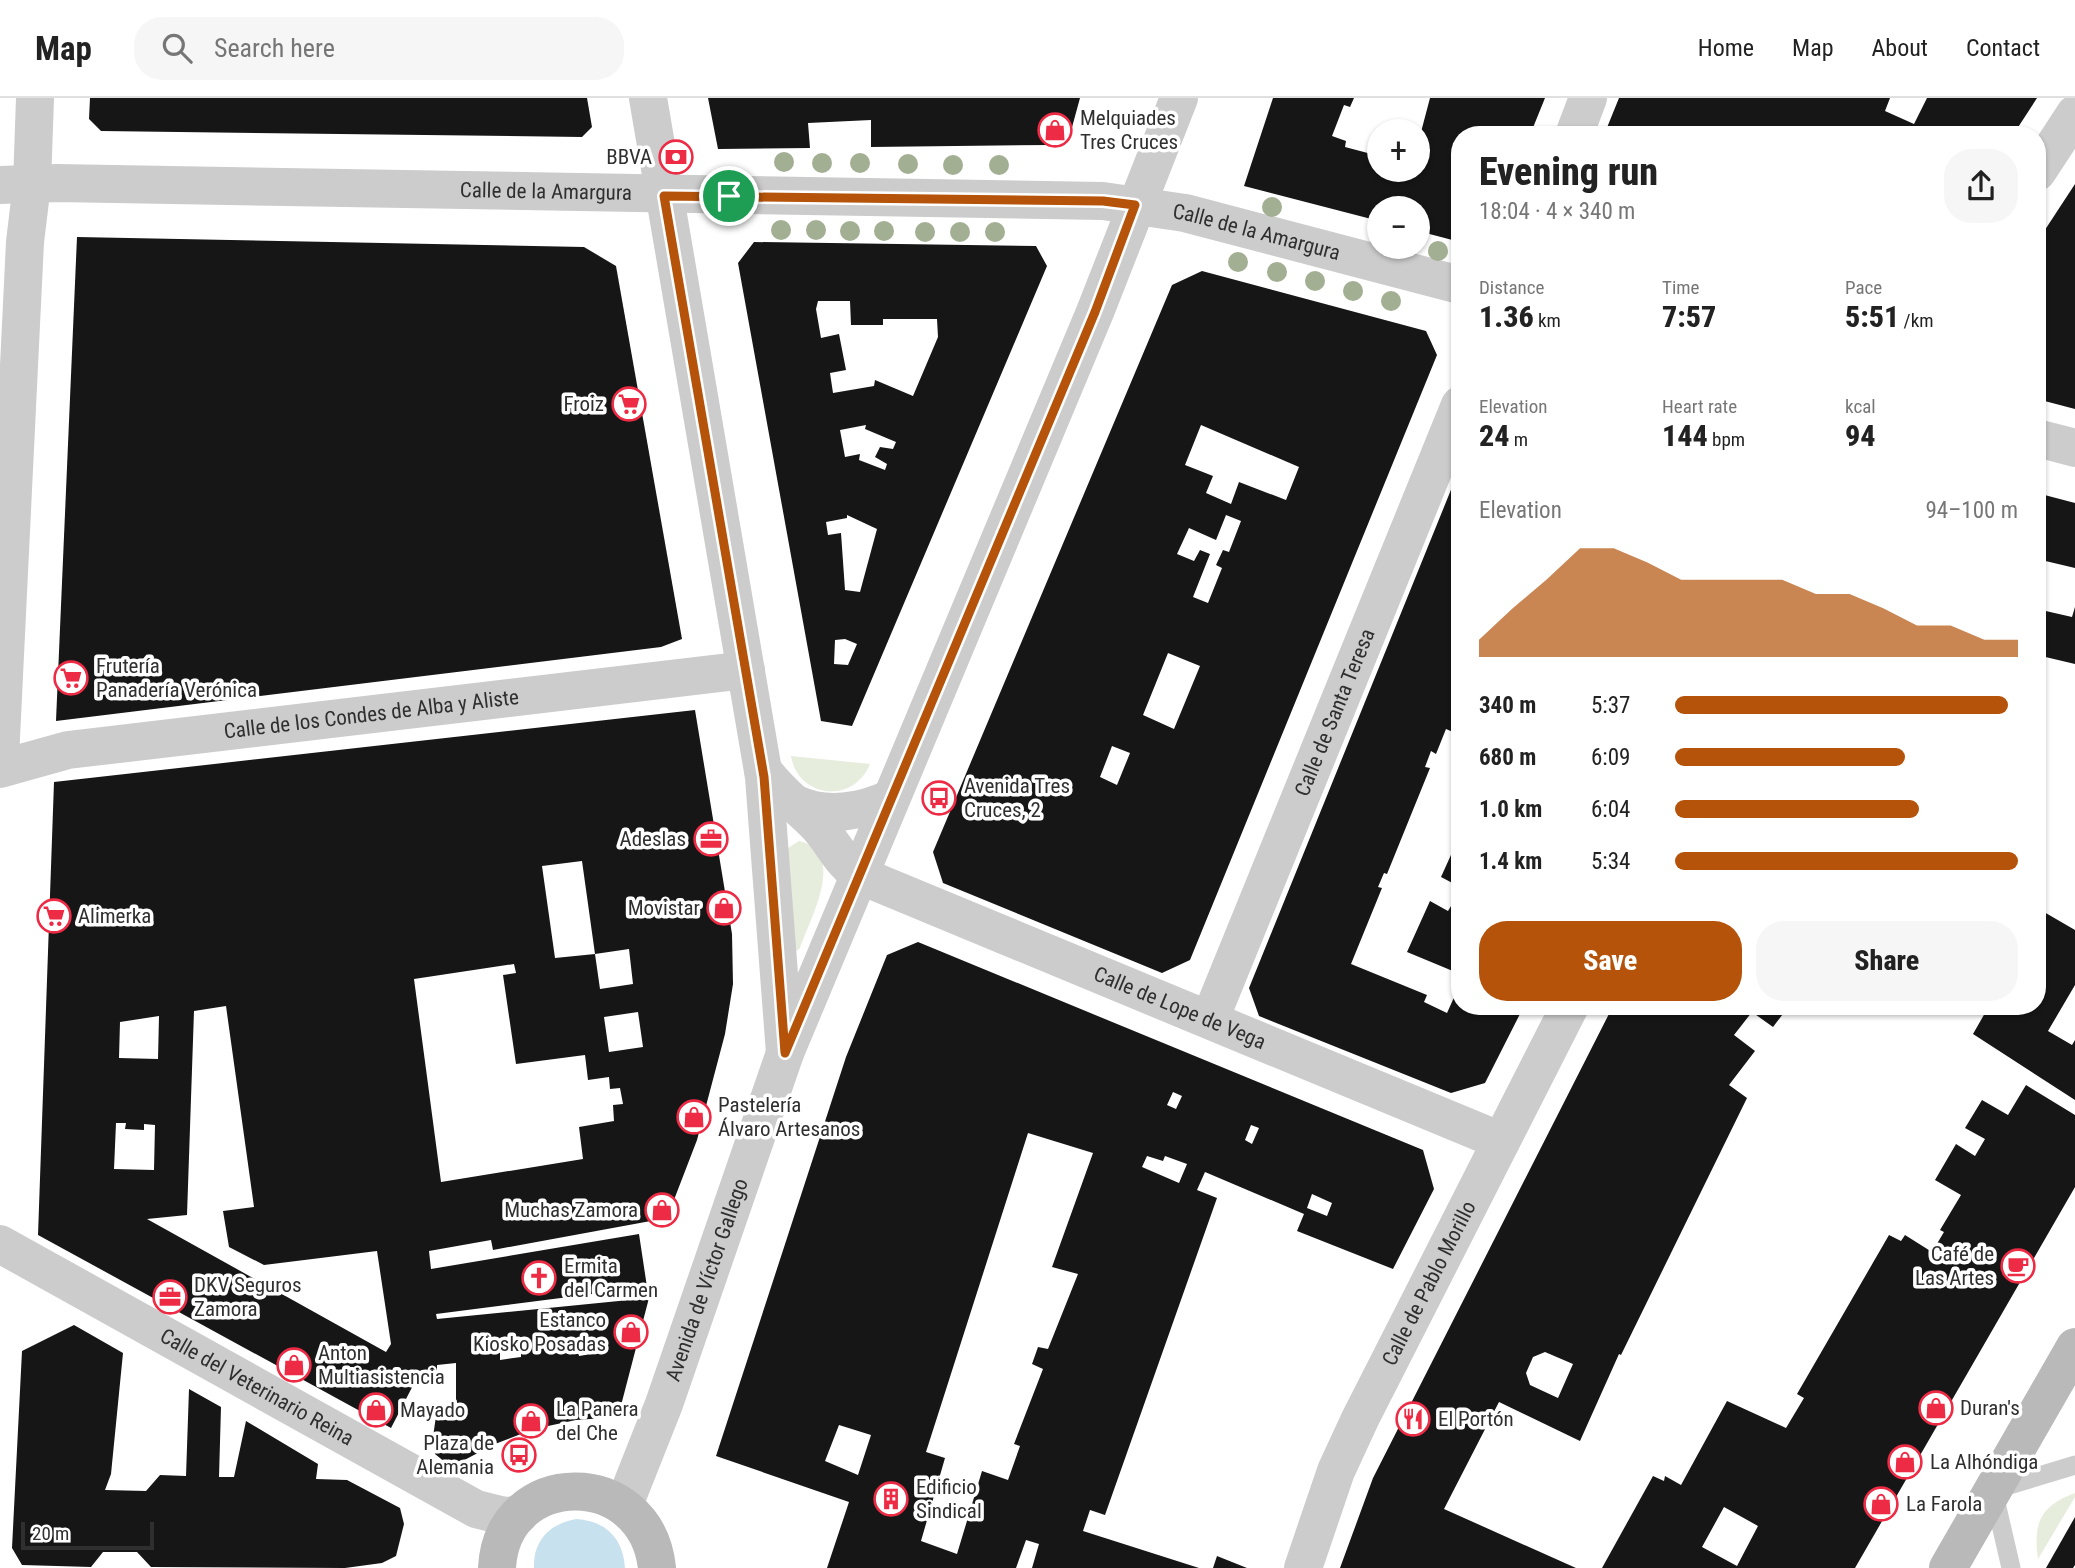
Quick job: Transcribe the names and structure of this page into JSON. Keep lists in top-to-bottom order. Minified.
{"streets":{"street":["Calle de la Amargura","Calle de Santa Teresa","Calle de los Condes de Alba y Aliste","Calle de Lope de Vega","Avenida de Víctor Gallego","Calle de Pablo Morillo","Calle del Veterinario Reina"]},"crossings":[["Calle de la Amargura","Avenida de Víctor Gallego"],["Calle de Santa Teresa","Calle de Lope de Vega"],["Calle de los Condes de Alba y Aliste","Avenida de Víctor Gallego"],["Calle de Lope de Vega","Avenida de Víctor Gallego"],["Calle de Lope de Vega","Calle de Pablo Morillo"]],"places":{"shop":["Melquiades Tres Cruces","Movistar","Pastelería Álvaro Artesanos","Muchas Zamora","Estanco Kiosko Posadas","Anton Multiasistencia","Duran's","Mayado","La Panera del Che","La Alhóndiga","La Farola"],"bank":["BBVA"],"supermarket":["Froiz","Frutería Panadería Verónica","Alimerka"],"bus stop":["Avenida Tres Cruces, 2","Plaza de Alemania"],"office":["Adeslas","DKV Seguros Zamora"],"cafe":["Café de Las Artes"],"church":["Ermita del Carmen"],"restaurant":["El Portón"],"building":["Edificio Sindical"]},"scale_bar":"20 m","page":{"header":"Map","search":"Search here","nav":["Home","Map","About","Contact"],"map_buttons":["+","−"],"heading":["Evening run","18:04 · 4 × 340 m"],"stats":[["Distance","1.36 km"],["Time","7:57"],["Pace","5:51 /km"],["Elevation","24 m"],["Heart rate","144 bpm"],["kcal","94"]],"chart":["Elevation","94–100 m"],"list":[{"name":"340 m","note":"5:37"},{"name":"680 m","note":"6:09"},{"name":"1.0 km","note":"6:04"},{"name":"1.4 km","note":"5:34"}],"buttons":["Save","Share"],"scale":"20 m"}}
